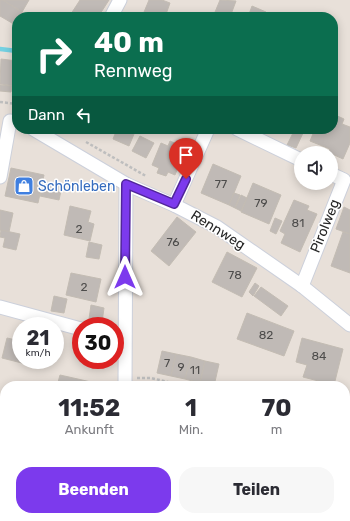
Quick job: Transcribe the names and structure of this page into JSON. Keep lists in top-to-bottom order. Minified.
{"streets":{"street":["Pirolweg","Rennweg"]},"crossings":[["Pirolweg","Rennweg"]],"places":{"shop":["Schönleben"]},"house_numbers":["77","79","81","2","76","78","2","82","84","7","9","11"],"page":{"turn":["40 m","Rennweg"],"then":"Dann","speed":"21 km/h","limit":"30","eta":["11:52","Ankunft","1","Min.","70","m"],"buttons":["Beenden","Teilen"]}}
